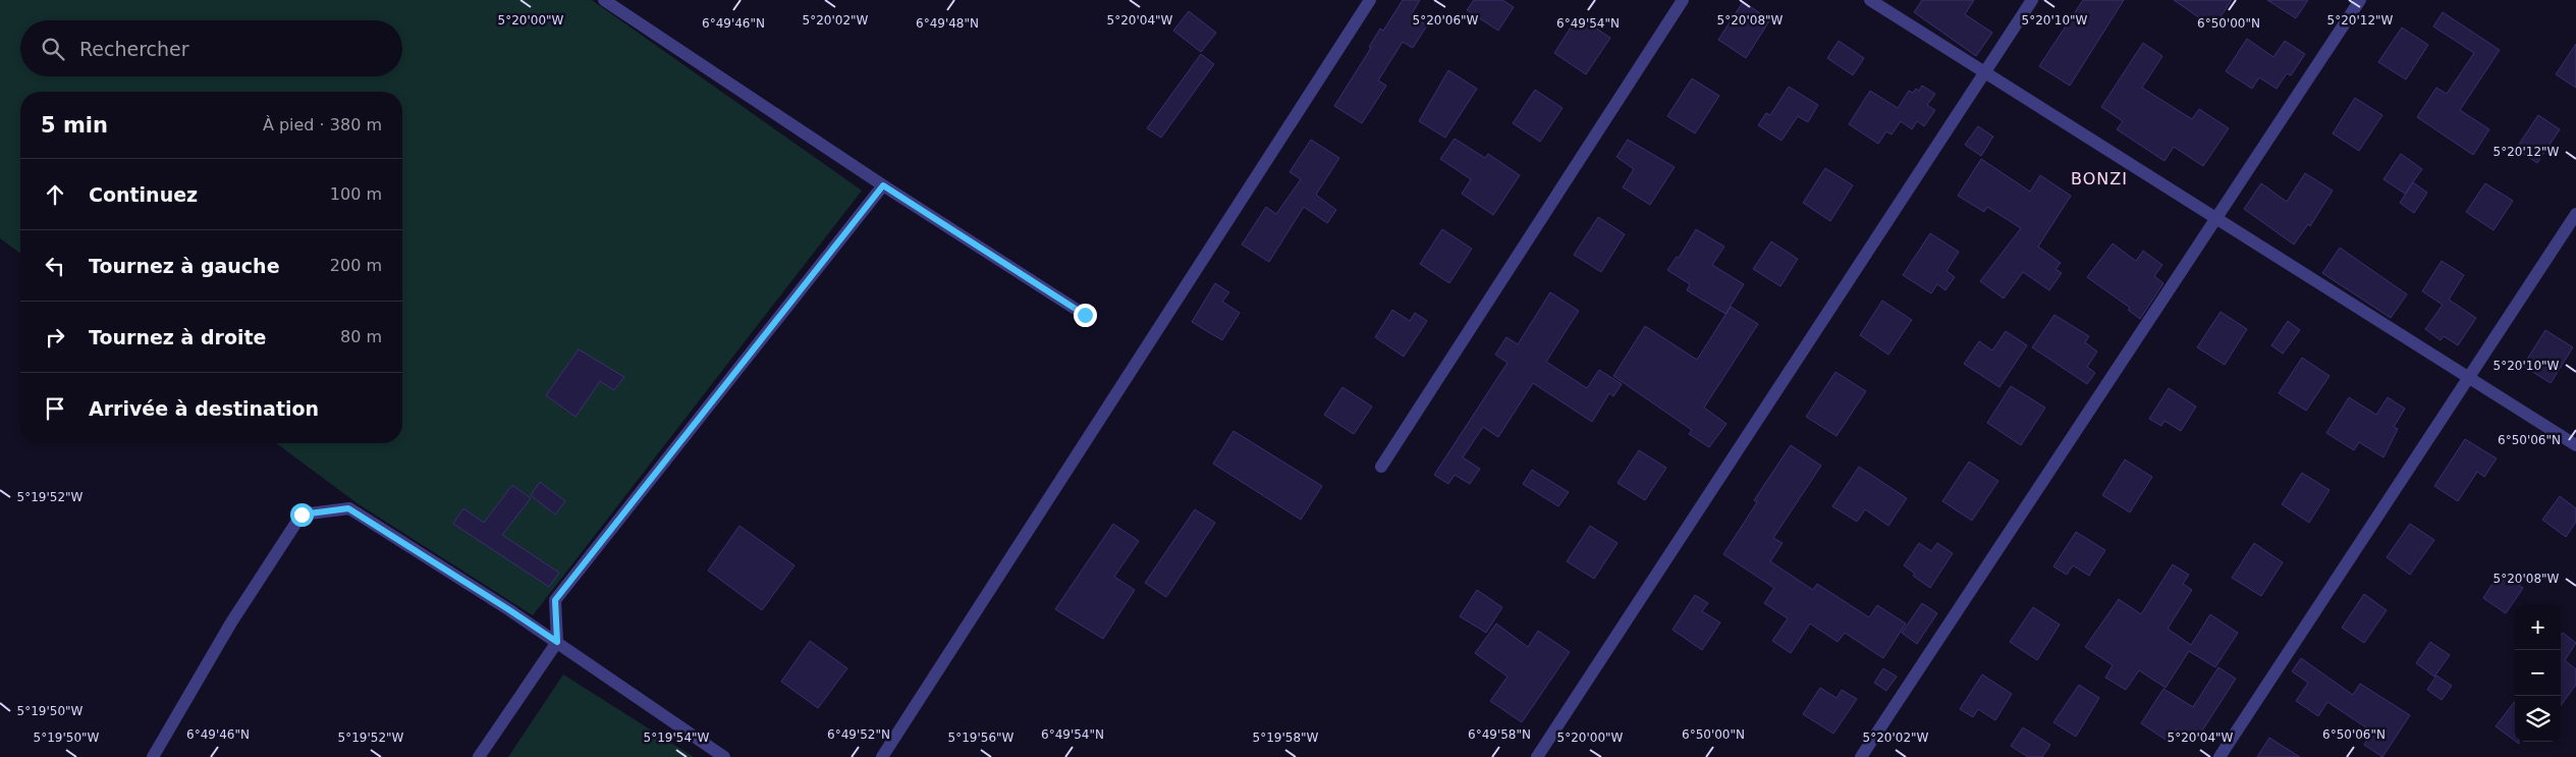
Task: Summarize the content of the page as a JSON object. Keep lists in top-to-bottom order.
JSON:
{
  "districts": ["BONZI"],
  "page": {
    "search": "Rechercher",
    "heading": ["5 min", "À pied · 380 m"],
    "list": [
      ["Continuez", "100 m"],
      ["Tournez à gauche", "200 m"],
      ["Tournez à droite", "80 m"],
      "Arrivée à destination"
    ],
    "map_buttons": ["+", "−"]
  },
  "coordinates": [
    "5°20'12\"W",
    "5°20'04\"W",
    "5°20'10\"W",
    "5°20'00\"W",
    "5°20'02\"W",
    "5°20'06\"W",
    "5°20'08\"W",
    "6°49'46\"N",
    "6°49'48\"N",
    "6°49'54\"N",
    "6°50'00\"N",
    "6°50'06\"N",
    "5°19'52\"W",
    "5°19'50\"W",
    "6°49'52\"N",
    "6°49'58\"N",
    "5°19'54\"W",
    "5°19'56\"W",
    "5°19'58\"W"
  ]
}
